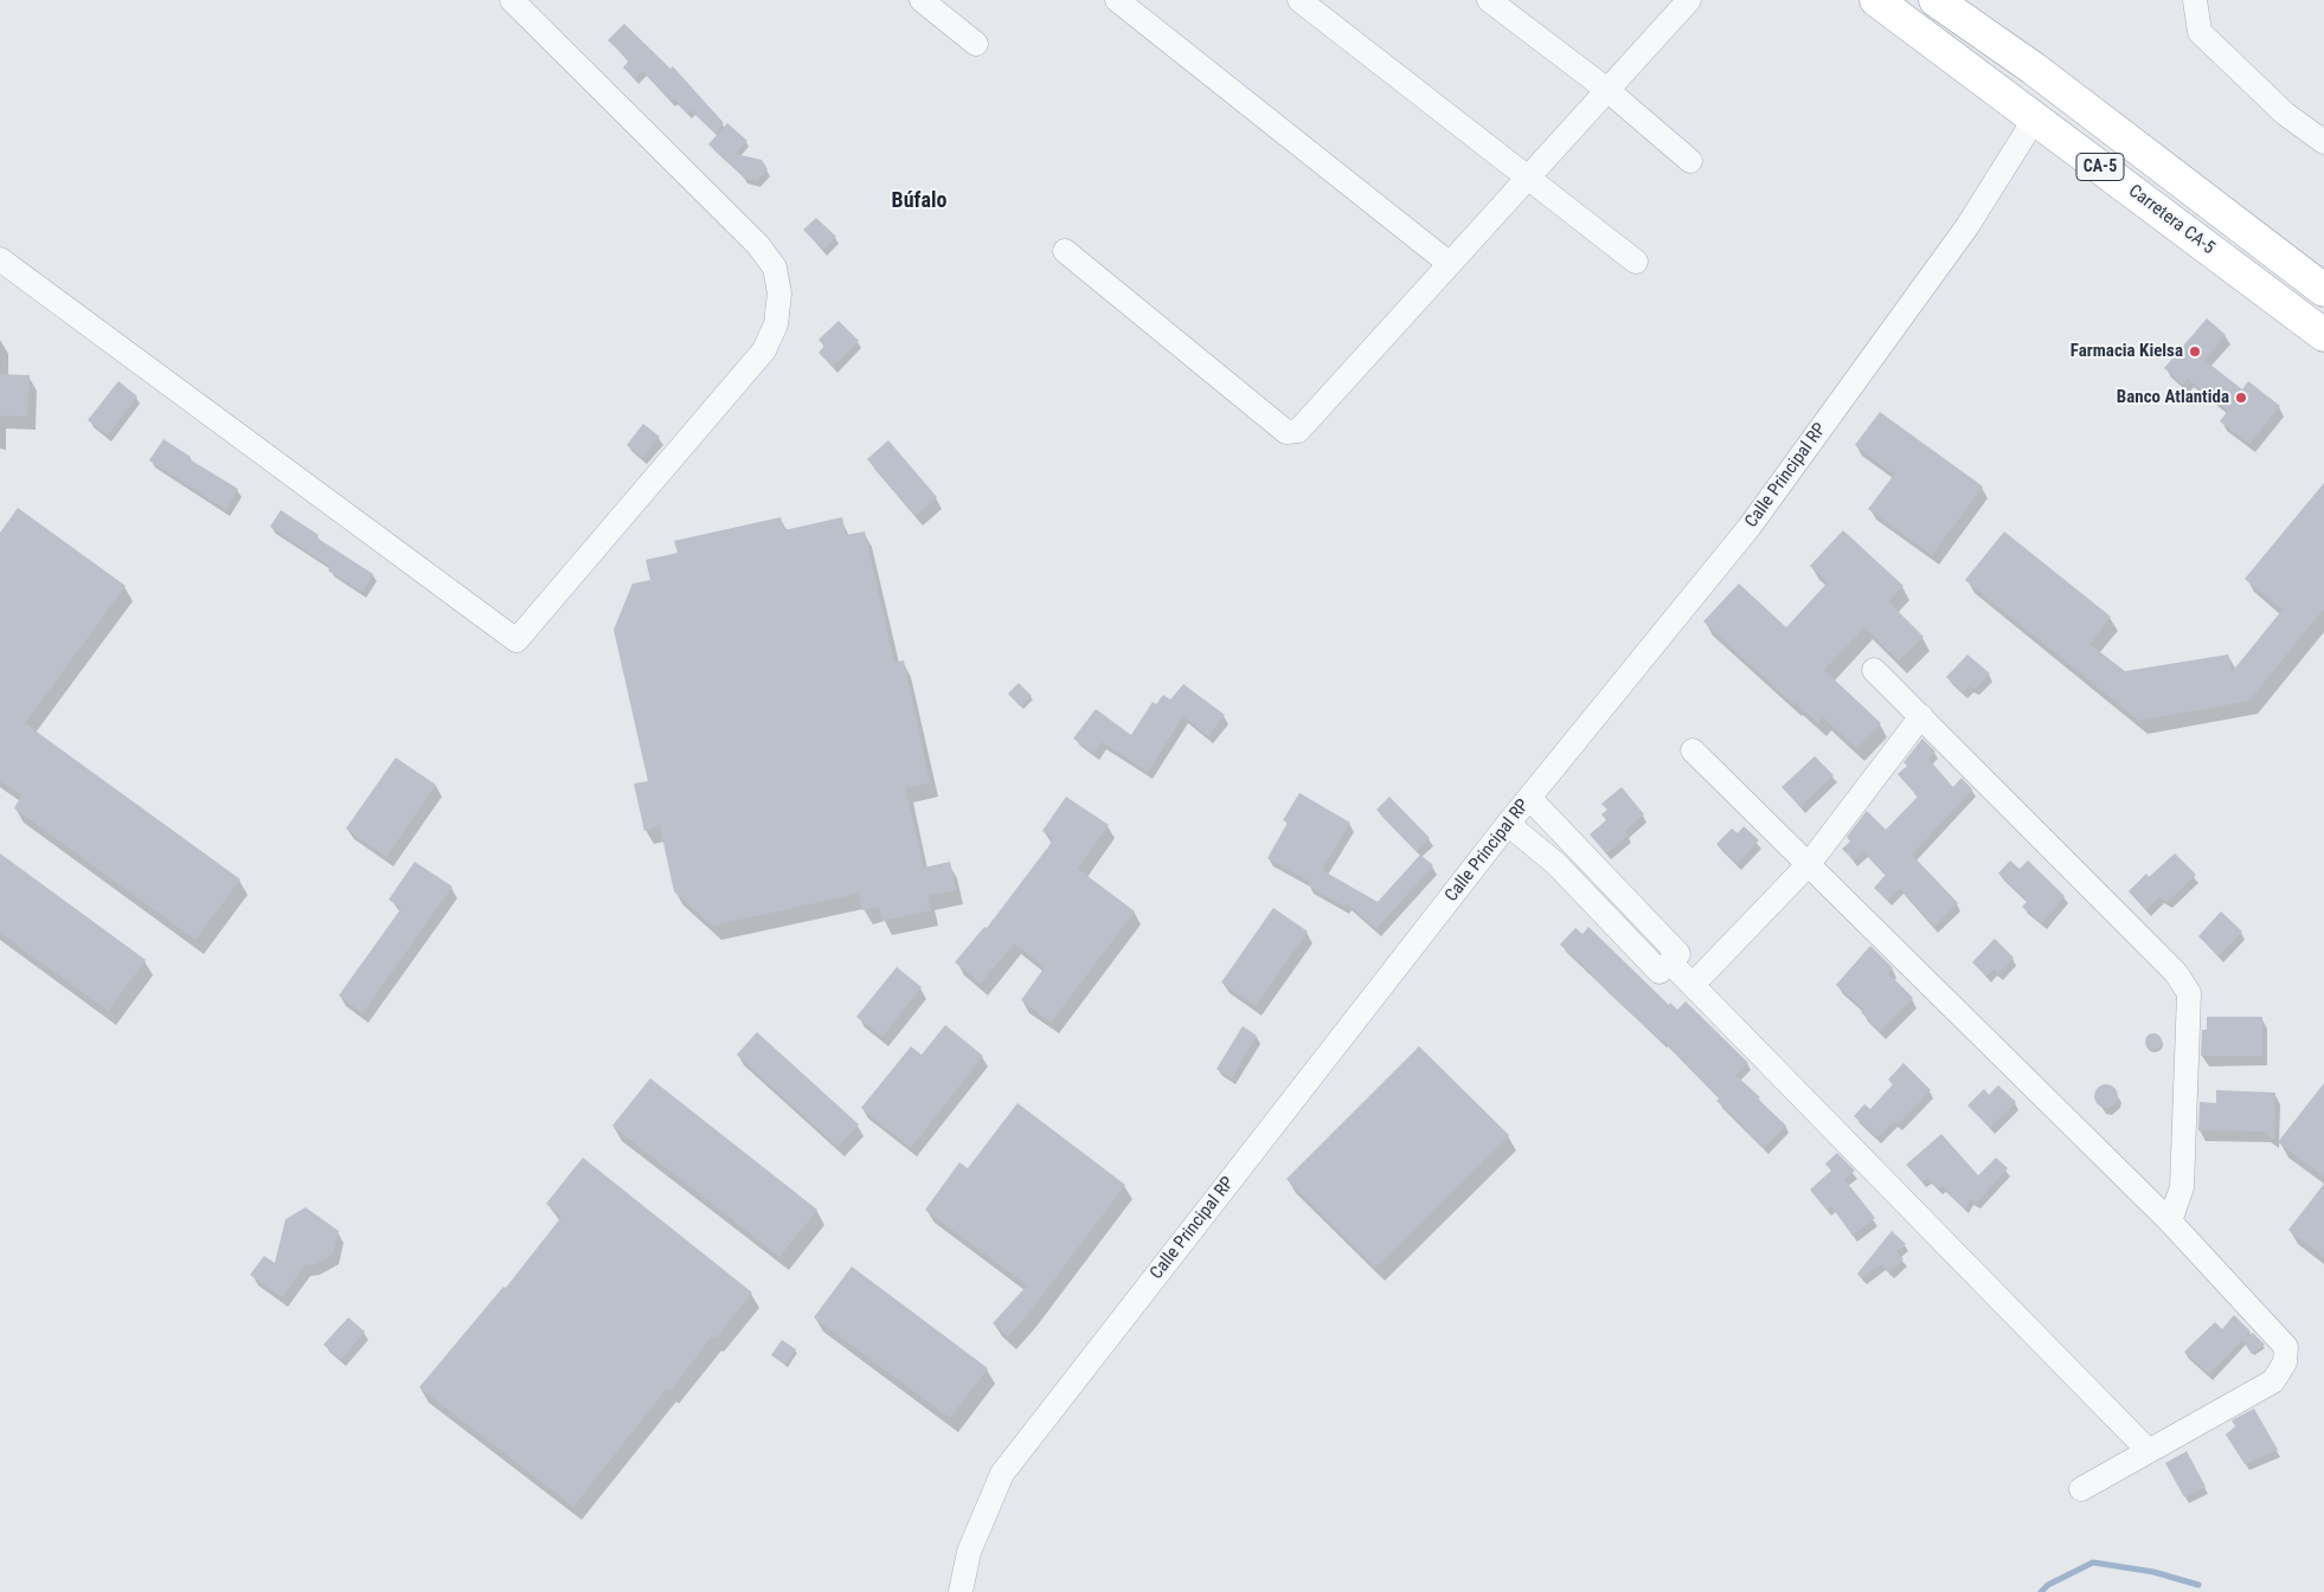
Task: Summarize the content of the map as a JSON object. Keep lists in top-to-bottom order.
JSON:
{
  "streets": {
    "highway": ["CA-5", "Carretera CA-5"],
    "street": ["Calle Principal RP"]
  },
  "crossings": [
    ["Carretera CA-5", "Calle Principal RP"]
  ],
  "districts": ["Búfalo"],
  "places": ["Farmacia Kielsa", "Banco Atlantida"]
}
